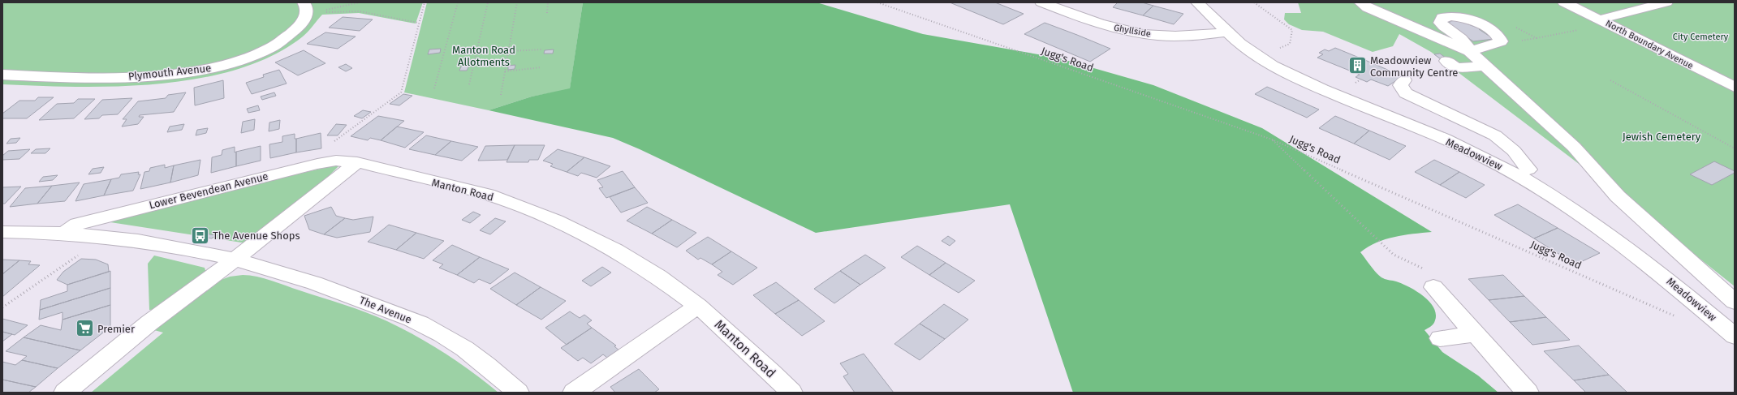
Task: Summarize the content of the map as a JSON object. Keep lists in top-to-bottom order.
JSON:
{
  "streets": {
    "street": [
      "Ghyllside",
      "North Boundary Avenue",
      "Plymouth Avenue",
      "Meadowview",
      "Manton Road",
      "Lower Bevendean Avenue",
      "The Avenue"
    ],
    "path": ["Jugg's Road"]
  },
  "crossings": [
    ["Ghyllside", "Meadowview"],
    ["Manton Road", "Lower Bevendean Avenue"]
  ],
  "parks": ["City Cemetery", "Manton Road Allotments", "Jewish Cemetery"],
  "places": {
    "building": ["Meadowview Community Centre"],
    "bus stop": ["The Avenue Shops"],
    "supermarket": ["Premier"]
  }
}
